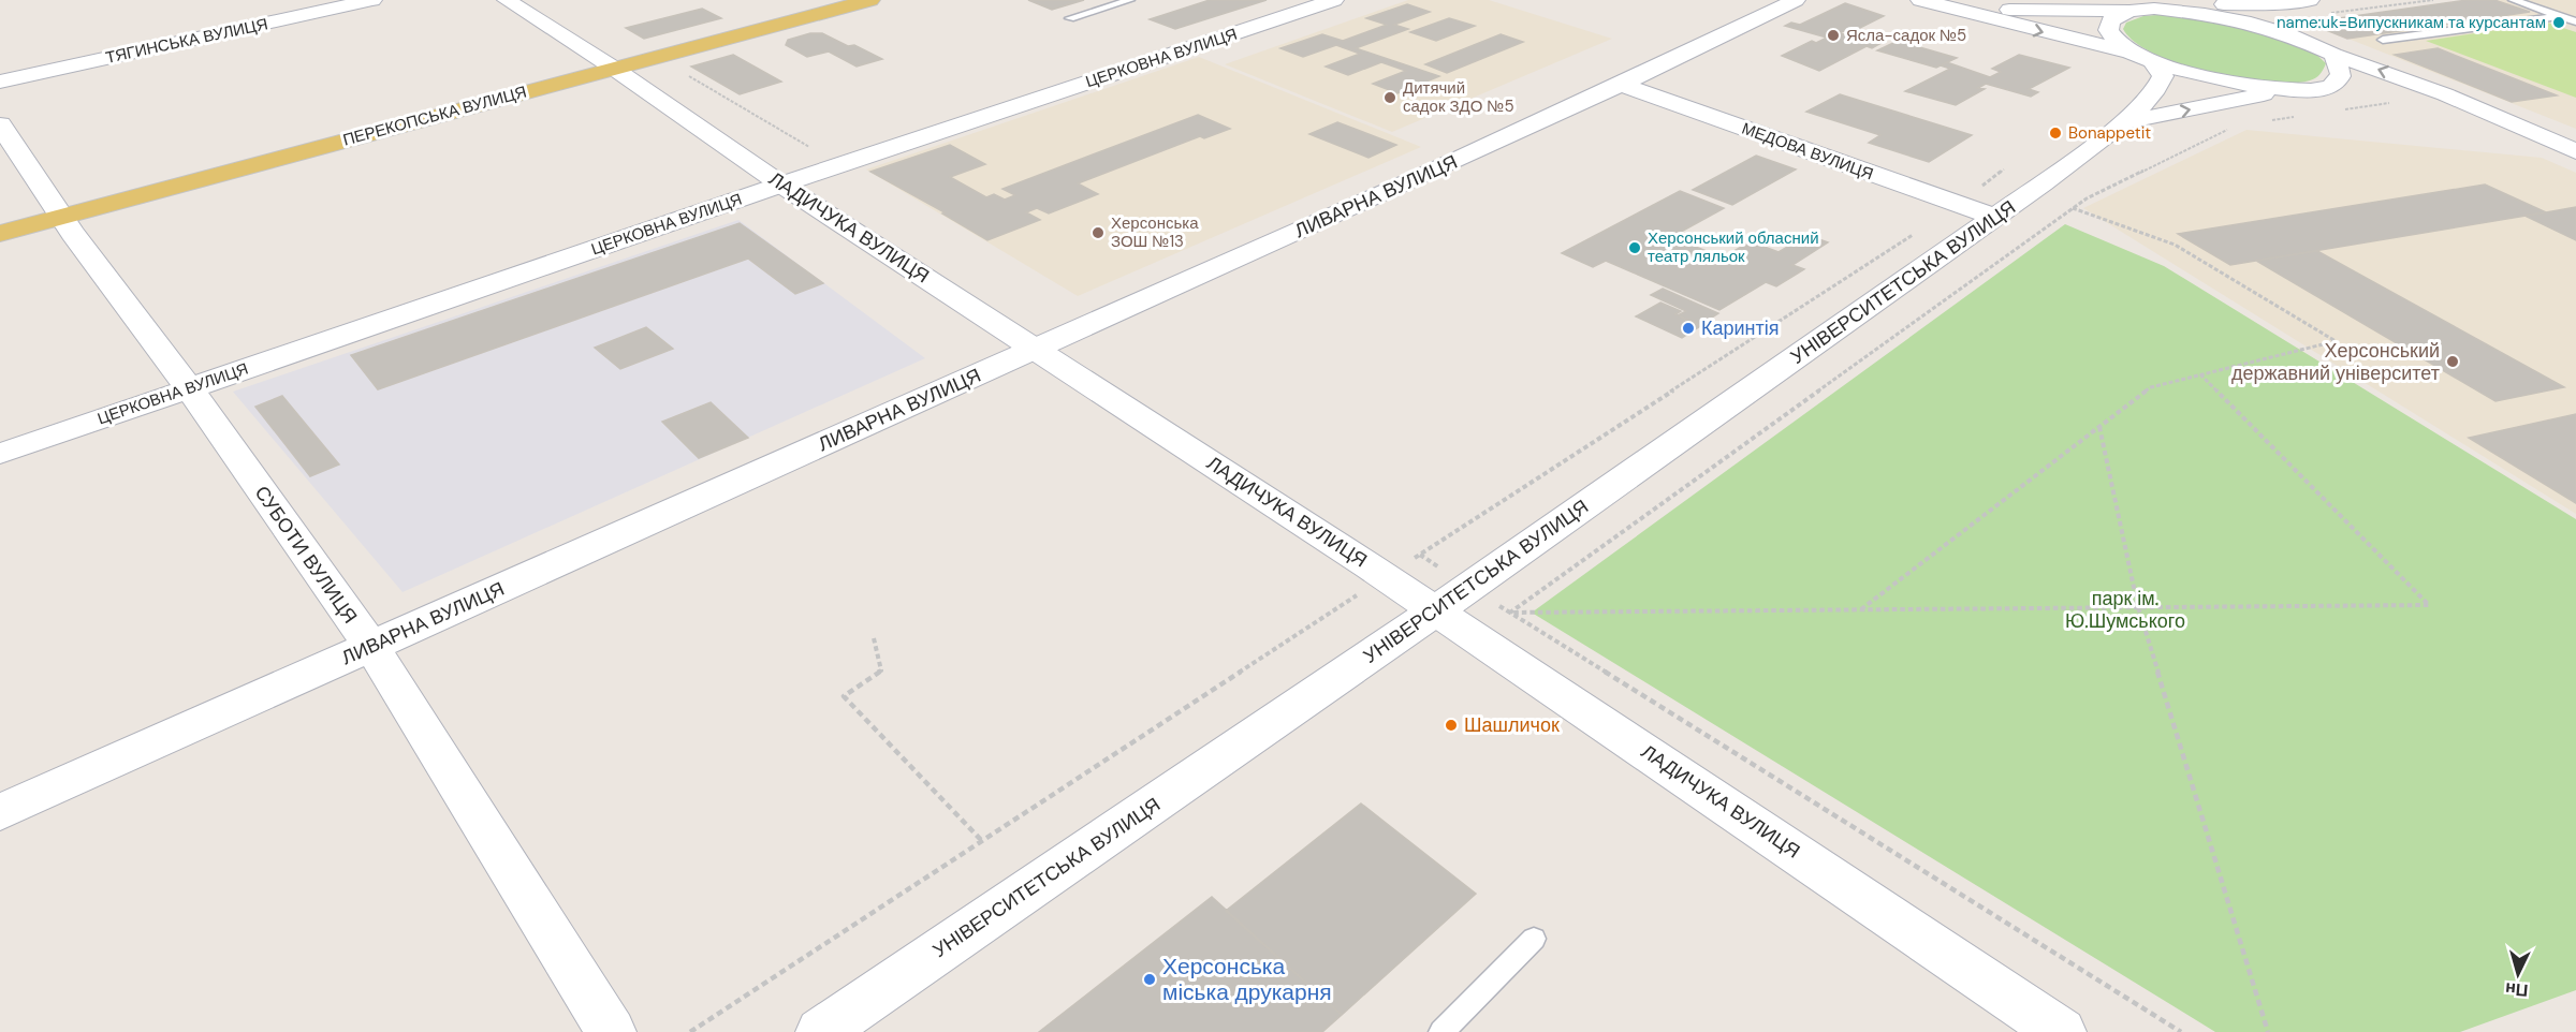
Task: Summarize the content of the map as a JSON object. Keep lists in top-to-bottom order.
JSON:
{
  "streets": {
    "main road": ["ПЕРЕКОПСЬКА ВУЛИЦЯ"],
    "street": [
      "ТЯГИНСЬКА ВУЛИЦЯ",
      "ЦЕРКОВНА ВУЛИЦЯ",
      "МЕДОВА ВУЛИЦЯ",
      "ЛИВАРНА ВУЛИЦЯ",
      "ЛАДИЧУКА ВУЛИЦЯ",
      "УНІВЕРСИТЕТСЬКА ВУЛИЦЯ",
      "СУБОТИ ВУЛИЦЯ"
    ]
  },
  "crossings": [
    ["ЦЕРКОВНА ВУЛИЦЯ", "ЛАДИЧУКА ВУЛИЦЯ"],
    ["ЦЕРКОВНА ВУЛИЦЯ", "СУБОТИ ВУЛИЦЯ"],
    ["ПЕРЕКОПСЬКА ВУЛИЦЯ", "ЛАДИЧУКА ВУЛИЦЯ"],
    ["ПЕРЕКОПСЬКА ВУЛИЦЯ", "СУБОТИ ВУЛИЦЯ"],
    ["МЕДОВА ВУЛИЦЯ", "ЛИВАРНА ВУЛИЦЯ"],
    ["МЕДОВА ВУЛИЦЯ", "УНІВЕРСИТЕТСЬКА ВУЛИЦЯ"],
    ["ЛИВАРНА ВУЛИЦЯ", "ЛАДИЧУКА ВУЛИЦЯ"],
    ["ЛИВАРНА ВУЛИЦЯ", "СУБОТИ ВУЛИЦЯ"],
    ["ЛАДИЧУКА ВУЛИЦЯ", "УНІВЕРСИТЕТСЬКА ВУЛИЦЯ"]
  ],
  "parks": ["парк ім. Ю.Шумського"],
  "places": [
    "name:uk=Випускникам та курсантам",
    "Ясла-садок №5",
    "Дитячий садок ЗДО №5",
    "Bonappetit",
    "Херсонська ЗОШ №13",
    "Херсонський обласний театр ляльок",
    "Каринтія",
    "Херсонський державний університет",
    "Шашличок",
    "Херсонська міська друкарня"
  ],
  "north": "bottom"
}
